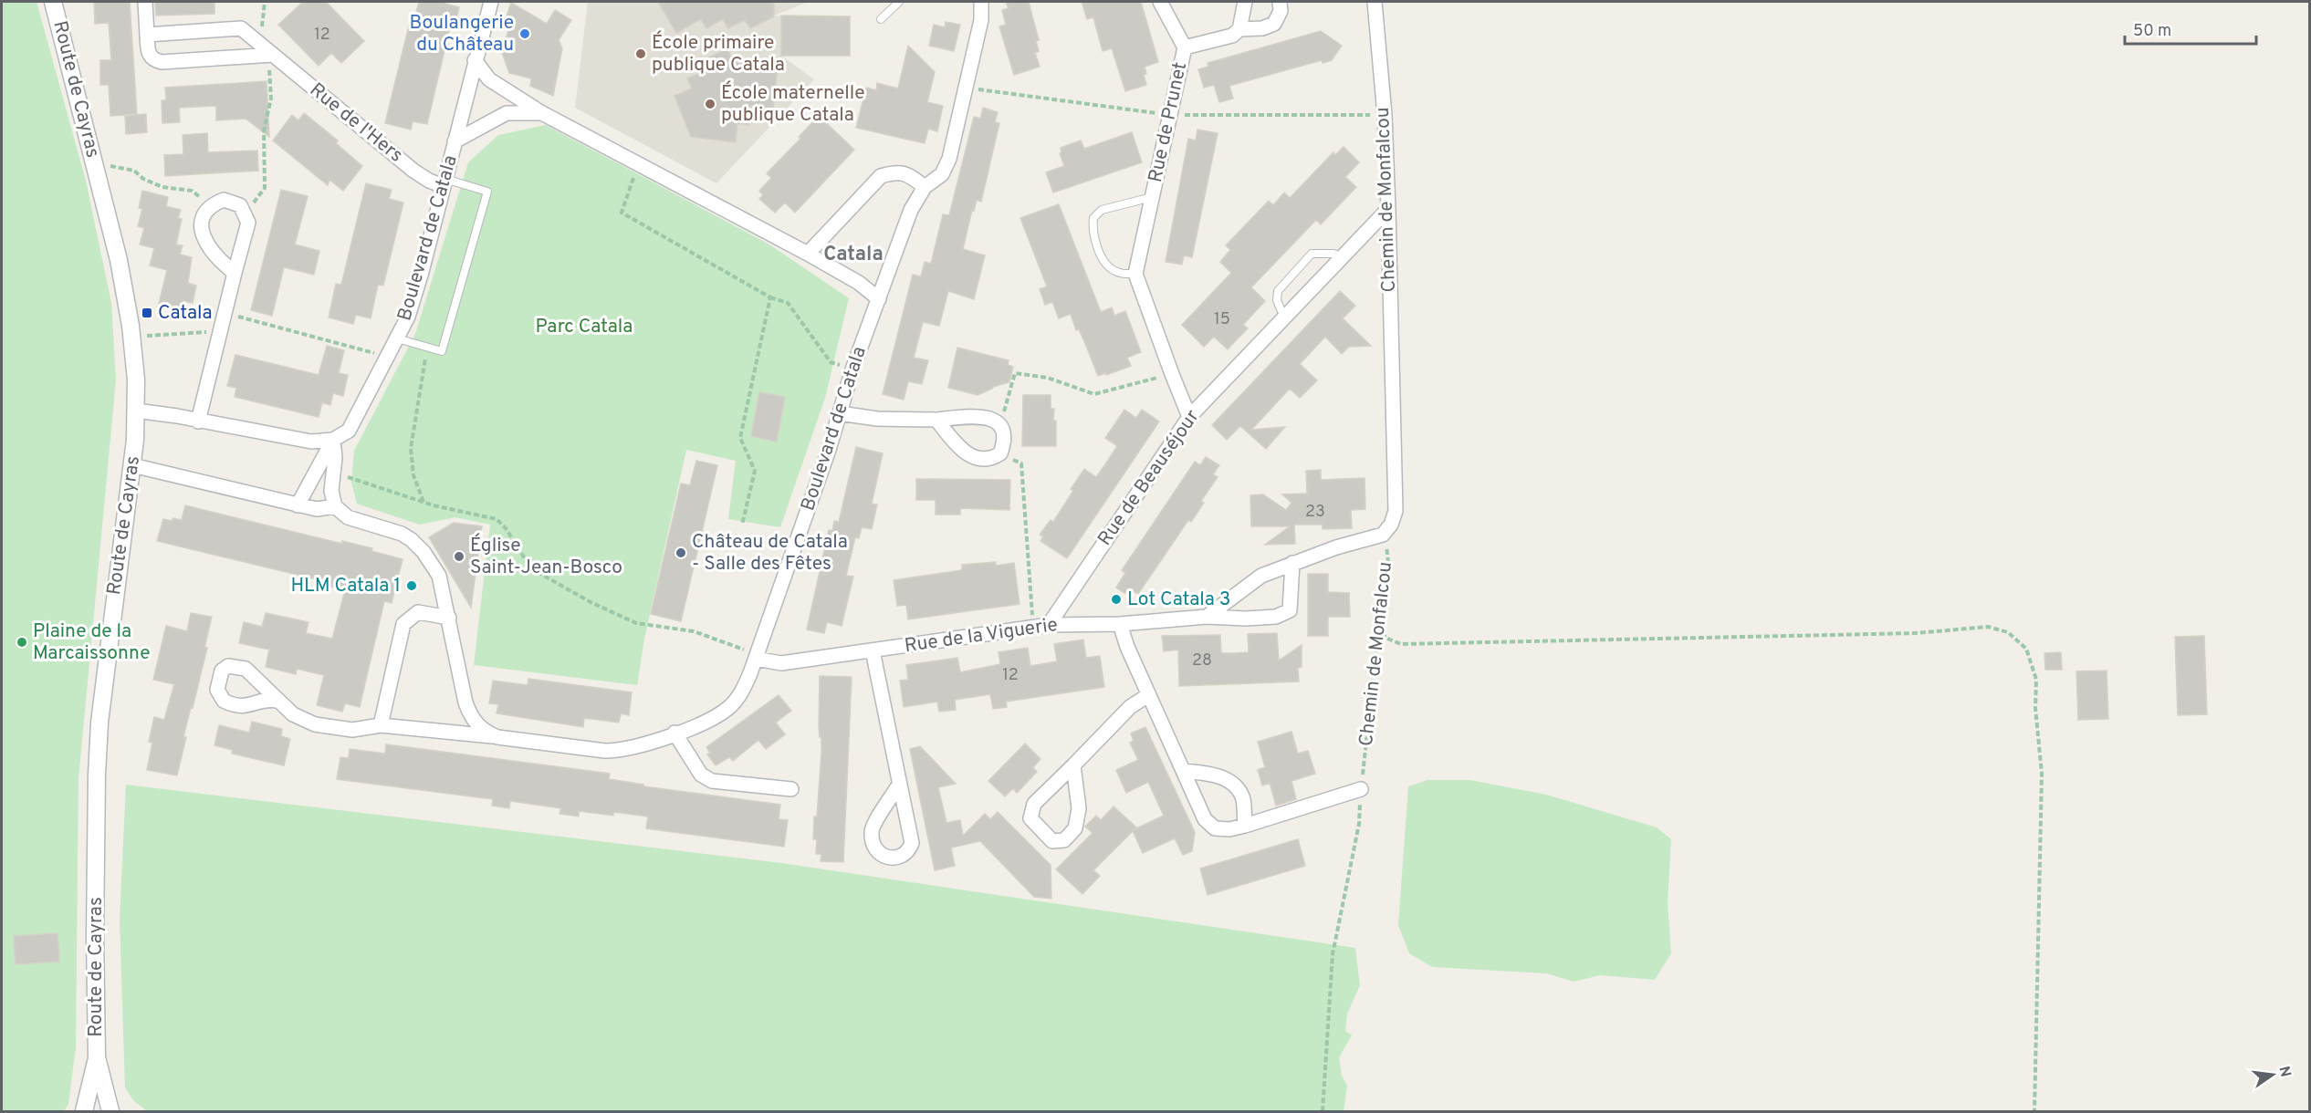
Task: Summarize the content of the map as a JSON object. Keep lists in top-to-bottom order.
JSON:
{
  "streets": {
    "street": [
      "Route de Cayras",
      "Rue de Prunet",
      "Rue de l'Hers",
      "Chemin de Monfalcou",
      "Boulevard de Catala",
      "Rue de Beauséjour",
      "Rue de la Viguerie"
    ]
  },
  "crossings": [
    ["Rue de l'Hers", "Boulevard de Catala"],
    ["Chemin de Monfalcou", "Rue de Beauséjour"],
    ["Boulevard de Catala", "Rue de la Viguerie"],
    ["Rue de Beauséjour", "Rue de la Viguerie"]
  ],
  "districts": ["Catala"],
  "parks": ["Parc Catala"],
  "places": {
    "other": [
      "Boulangerie du Château",
      "École primaire publique Catala",
      "École maternelle publique Catala",
      "Château de Catala - Salle des Fêtes",
      "Église Saint-Jean-Bosco",
      "HLM Catala 1",
      "Lot Catala 3",
      "Plaine de la Marcaissonne"
    ],
    "transit": ["Catala"]
  },
  "house_numbers": [
    "12",
    "15",
    "23",
    "28",
    "12"
  ],
  "scale_bar": "50 m",
  "north": "right"
}
